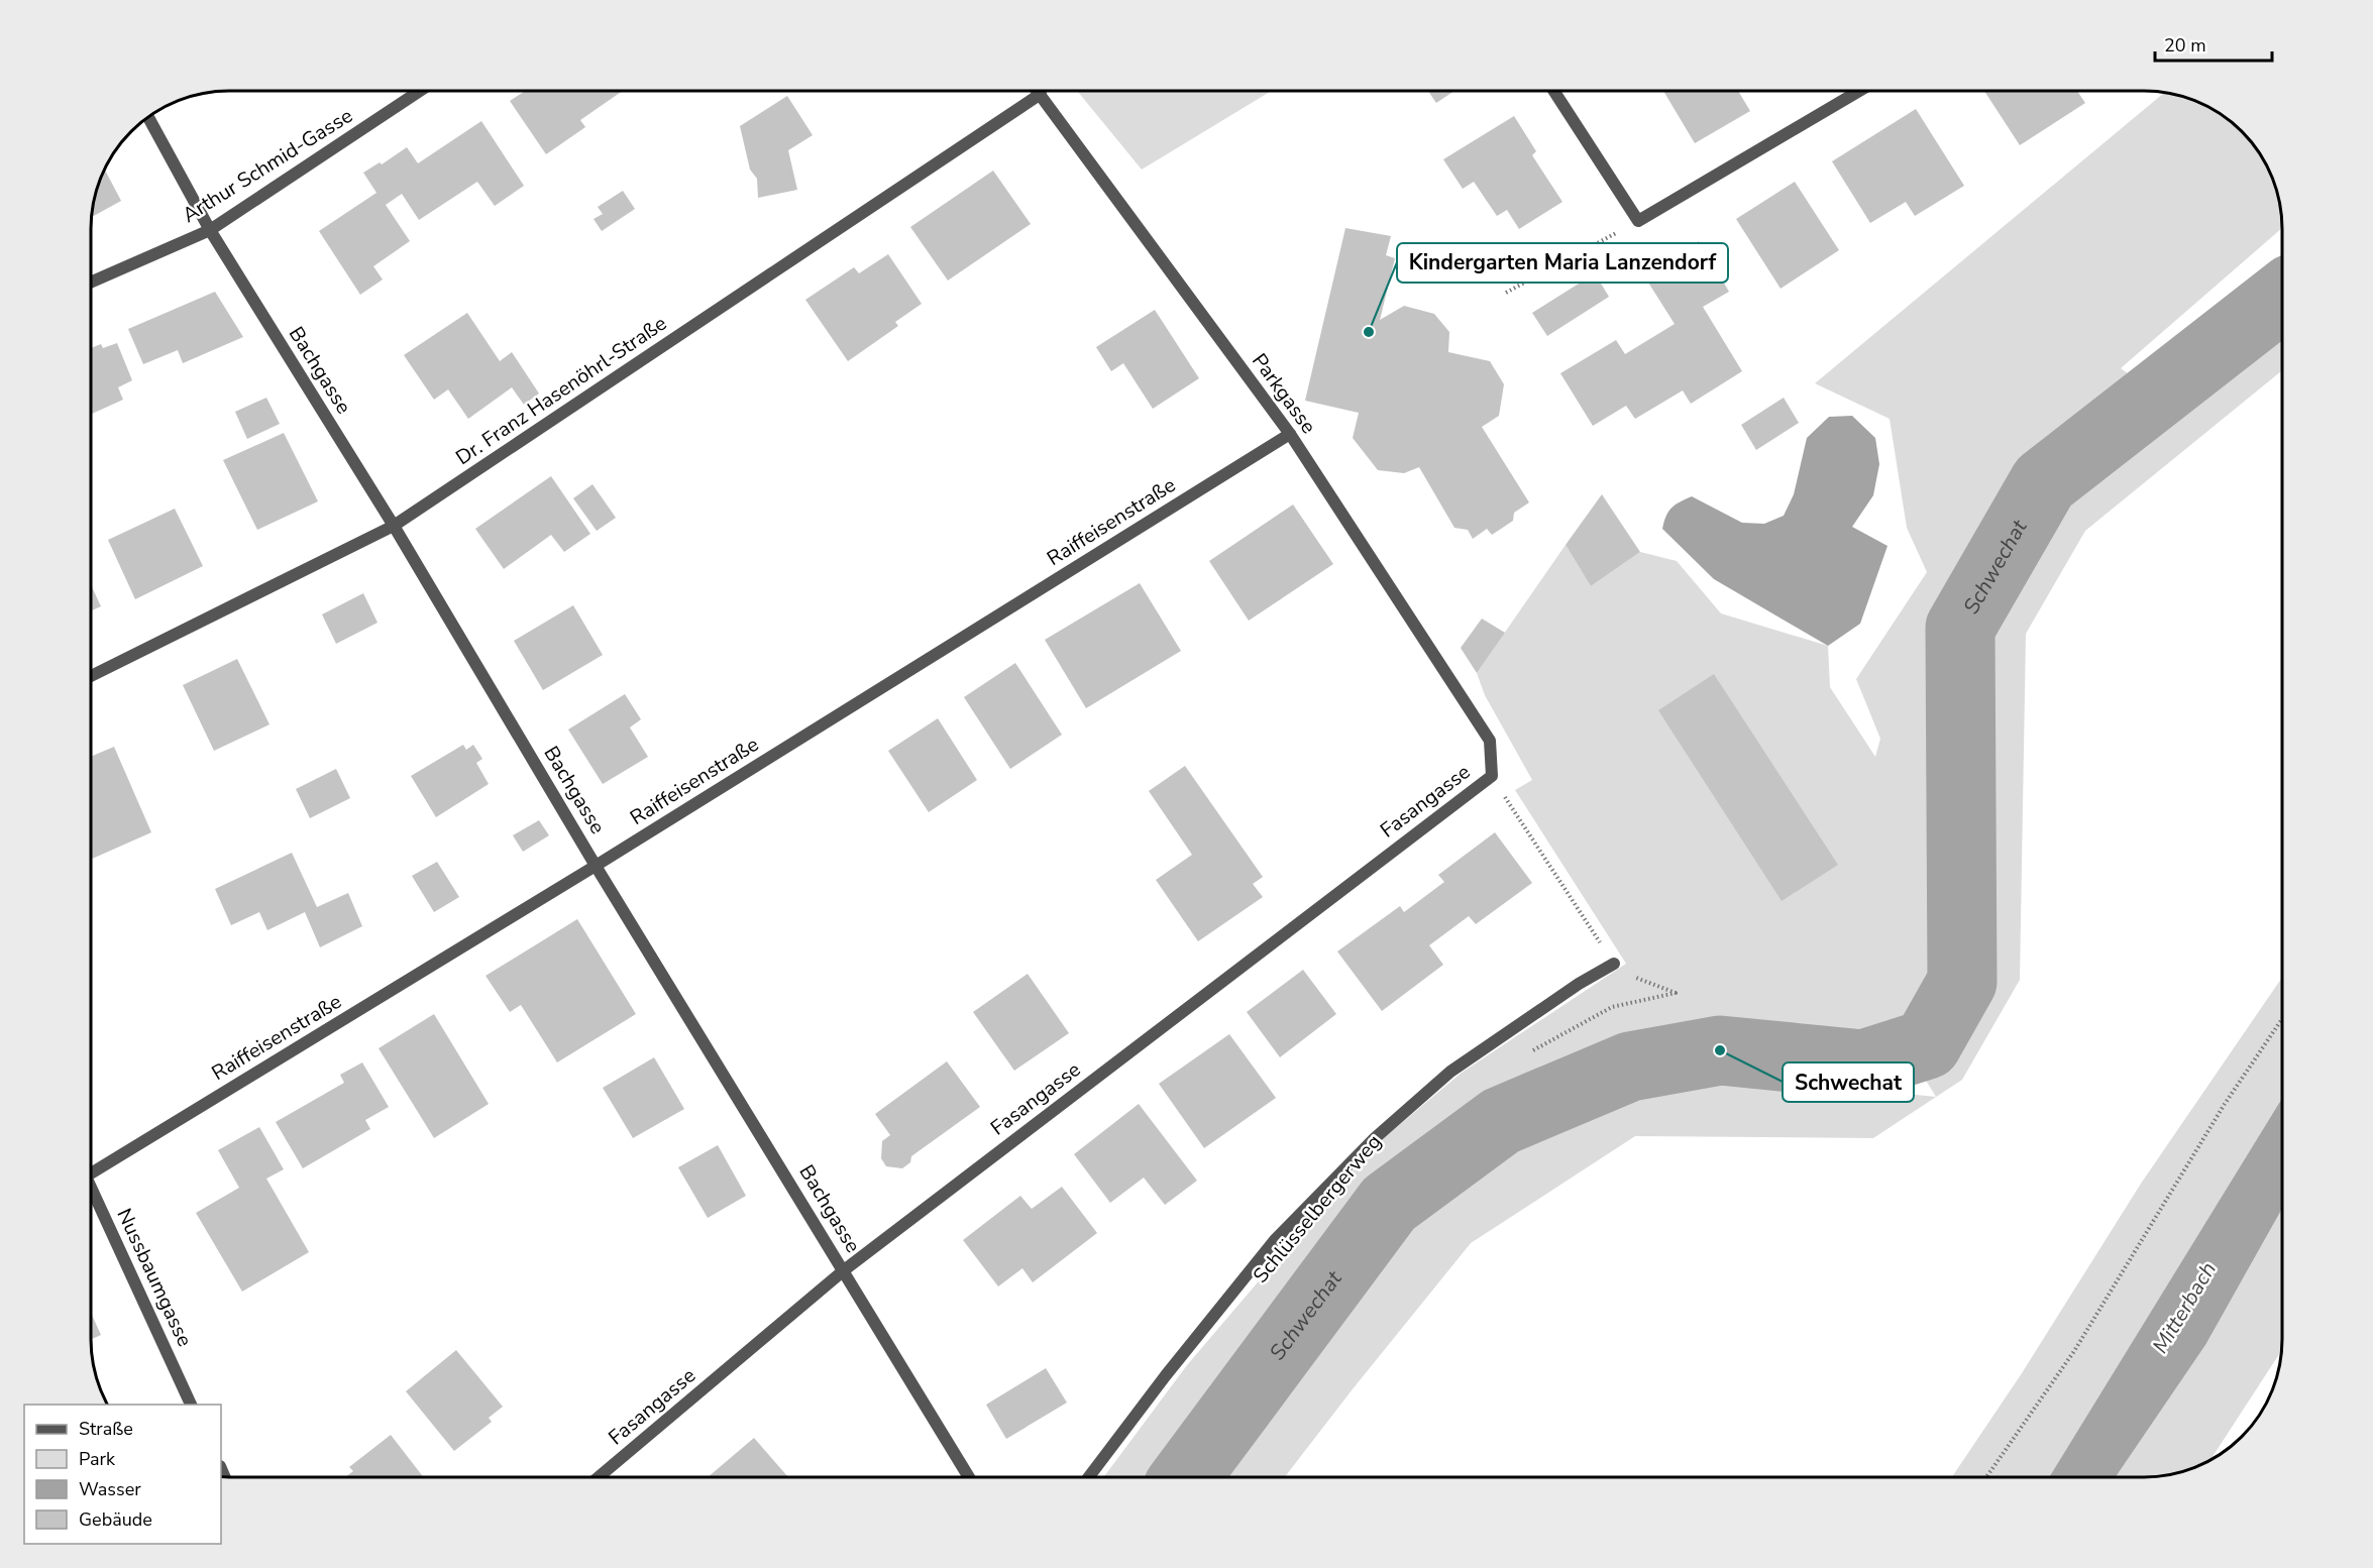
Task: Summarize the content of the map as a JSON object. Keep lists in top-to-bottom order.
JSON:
{
  "streets": {
    "street": [
      "Arthur Schmid-Gasse",
      "Bachgasse",
      "Dr. Franz Hasenöhrl-Straße",
      "Parkgasse",
      "Raiffeisenstraße",
      "Fasangasse",
      "Nussbaumgasse"
    ]
  },
  "crossings": [
    ["Arthur Schmid-Gasse", "Bachgasse"],
    ["Bachgasse", "Dr. Franz Hasenöhrl-Straße"],
    ["Bachgasse", "Raiffeisenstraße"],
    ["Bachgasse", "Fasangasse"],
    ["Dr. Franz Hasenöhrl-Straße", "Parkgasse"],
    ["Parkgasse", "Raiffeisenstraße"],
    ["Parkgasse", "Fasangasse"]
  ],
  "water": ["Schwechat", "Mitterbach"],
  "places": ["Kindergarten Maria Lanzendorf", "Schwechat"],
  "legend": [
    "Straße",
    "Park",
    "Wasser",
    "Gebäude"
  ],
  "scale_bar": "20 m"
}
